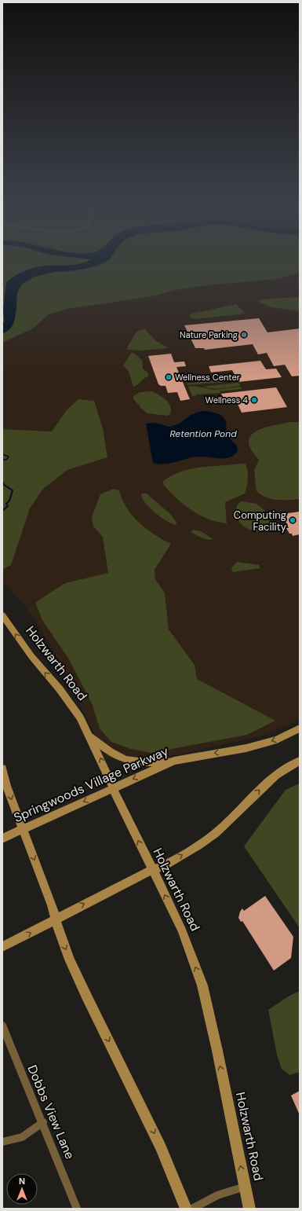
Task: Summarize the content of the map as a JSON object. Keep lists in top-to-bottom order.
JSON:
{
  "streets": {
    "main road": ["Holzwarth Road", "Springwoods Village Parkway"],
    "street": ["Dobbs View Lane"]
  },
  "crossings": [
    ["Holzwarth Road", "Springwoods Village Parkway"]
  ],
  "one_way": ["Holzwarth Road", "Springwoods Village Parkway"],
  "water": ["Retention Pond"],
  "places": [
    "Nature Parking",
    "Wellness Center",
    "Wellness 4",
    "Computing Facility"
  ],
  "north": "top"
}
